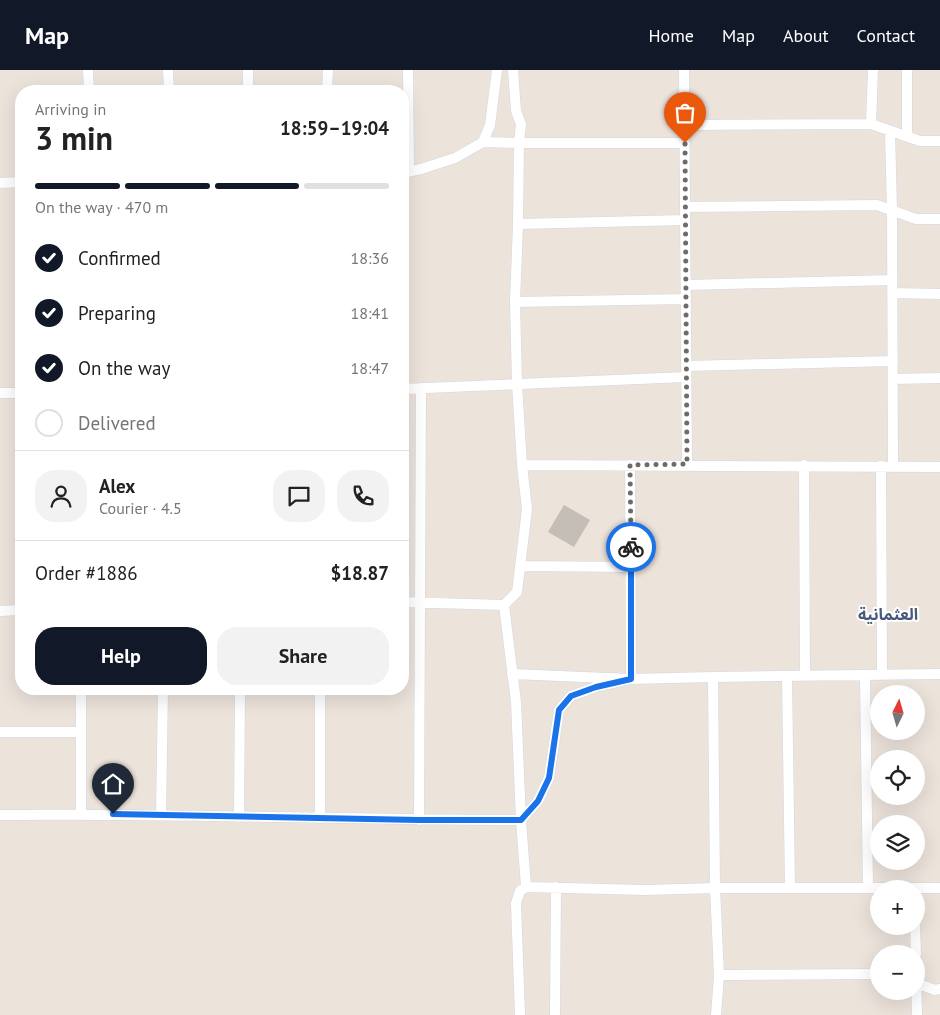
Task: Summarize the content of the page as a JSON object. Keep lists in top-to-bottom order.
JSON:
{
  "districts": ["العثمانية"],
  "north": "top",
  "page": {
    "header": "Map",
    "nav": [
      "Home",
      "Map",
      "About",
      "Contact"
    ],
    "heading": ["3 min", "Arriving in", "18:59–19:04"],
    "panel": [
      "Alex",
      "Courier · 4.5",
      "Order #1886",
      "$18.87"
    ],
    "bar": "On the way · 470 m",
    "list": [
      ["Confirmed", "18:36"],
      ["Preparing", "18:41"],
      ["On the way", "18:47"],
      "Delivered"
    ],
    "buttons": ["Help", "Share"],
    "map_buttons": ["+", "−"]
  }
}
